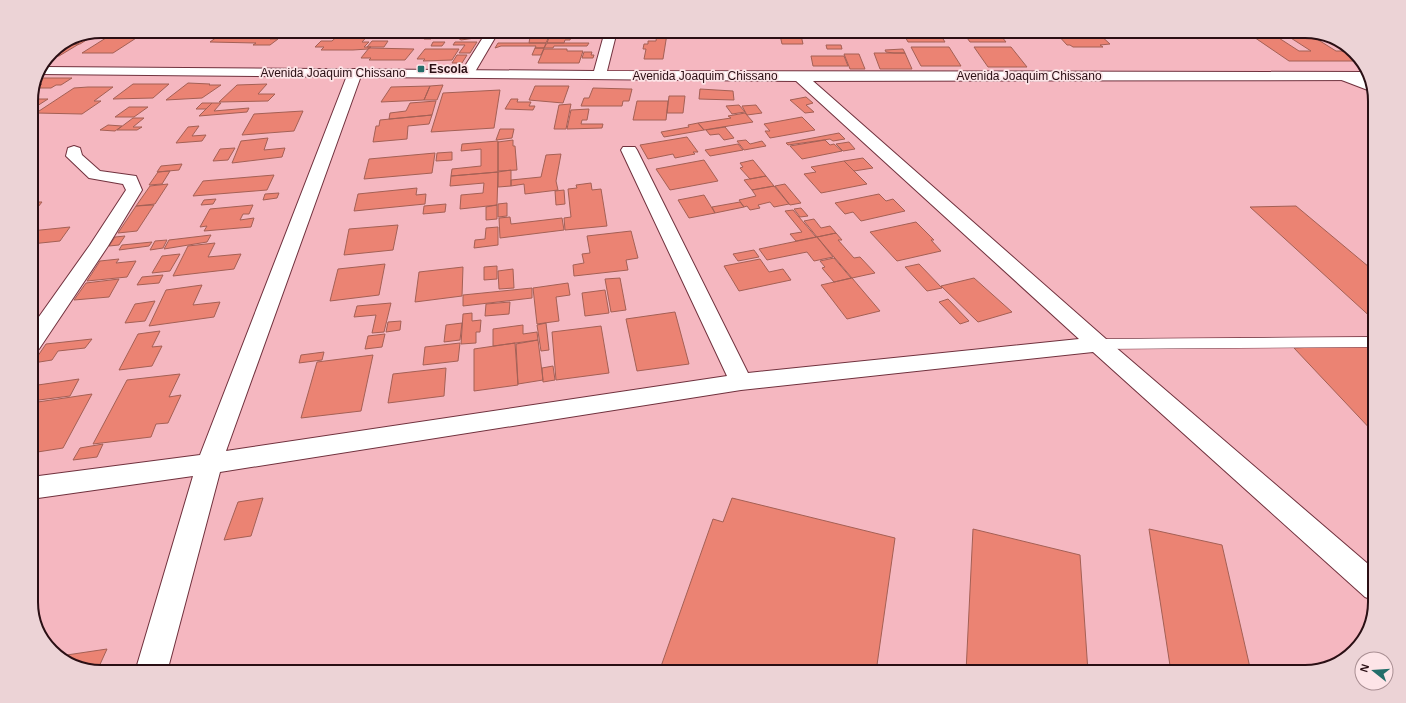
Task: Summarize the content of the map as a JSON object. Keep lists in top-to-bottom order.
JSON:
{
  "streets": {
    "street": ["Avenida Joaquim Chissano"]
  },
  "places": {
    "transit": ["Escola"]
  },
  "north": "left"
}
